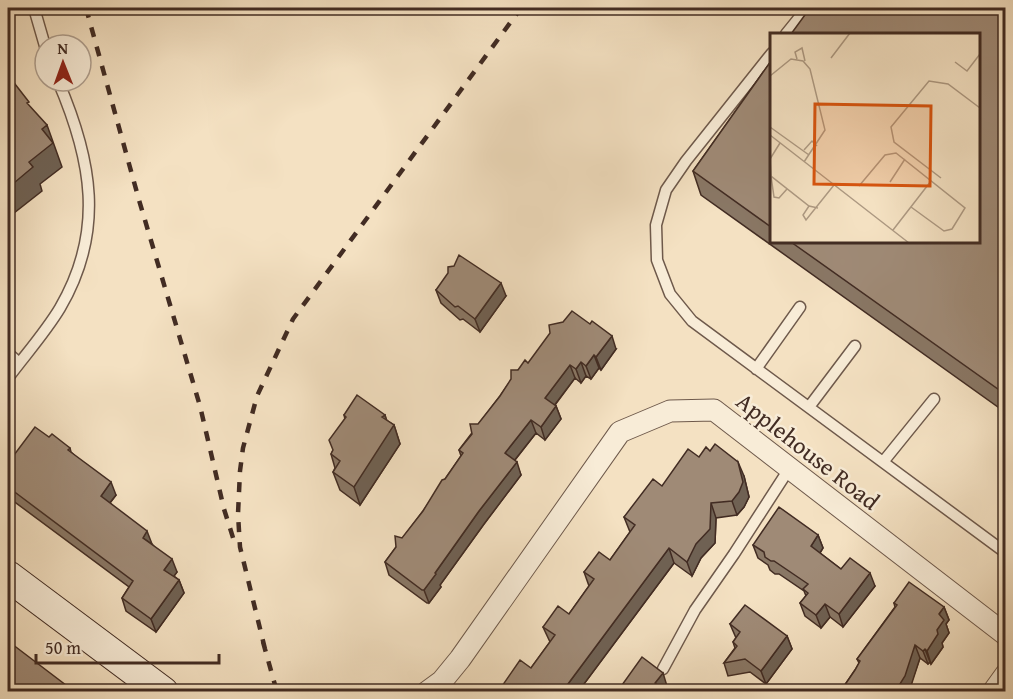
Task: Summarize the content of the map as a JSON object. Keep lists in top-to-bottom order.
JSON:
{
  "streets": {
    "street": ["Applehouse Road"]
  },
  "scale_bar": "50 m",
  "north": "top"
}
